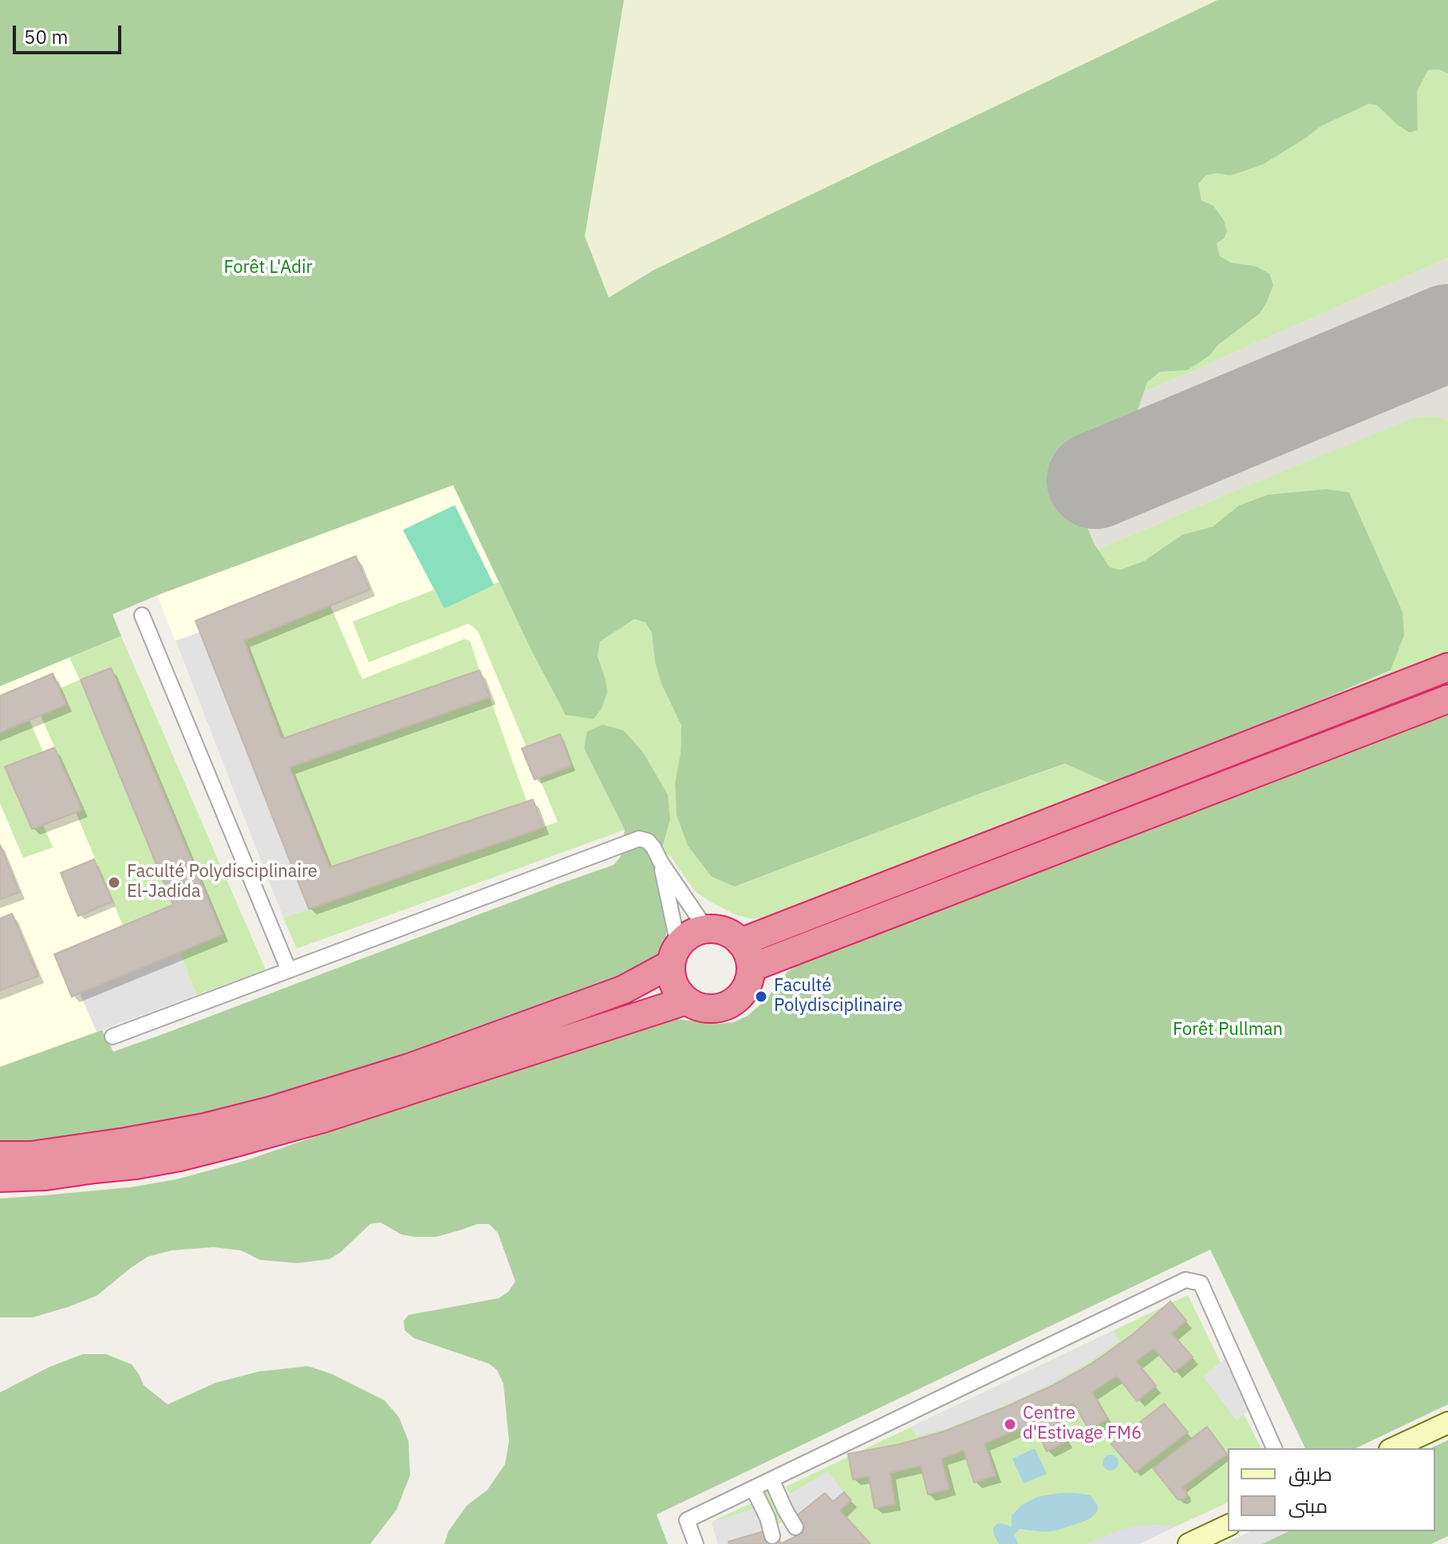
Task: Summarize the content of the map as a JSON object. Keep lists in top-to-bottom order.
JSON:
{
  "parks": ["Forêt L'Adir", "Forêt Pullman"],
  "places": ["Faculté Polydisciplinaire El-Jadida", "Faculté Polydisciplinaire", "Centre d'Estivage FM6"],
  "legend": ["طريق", "مبنى"],
  "scale_bar": "50 m"
}
